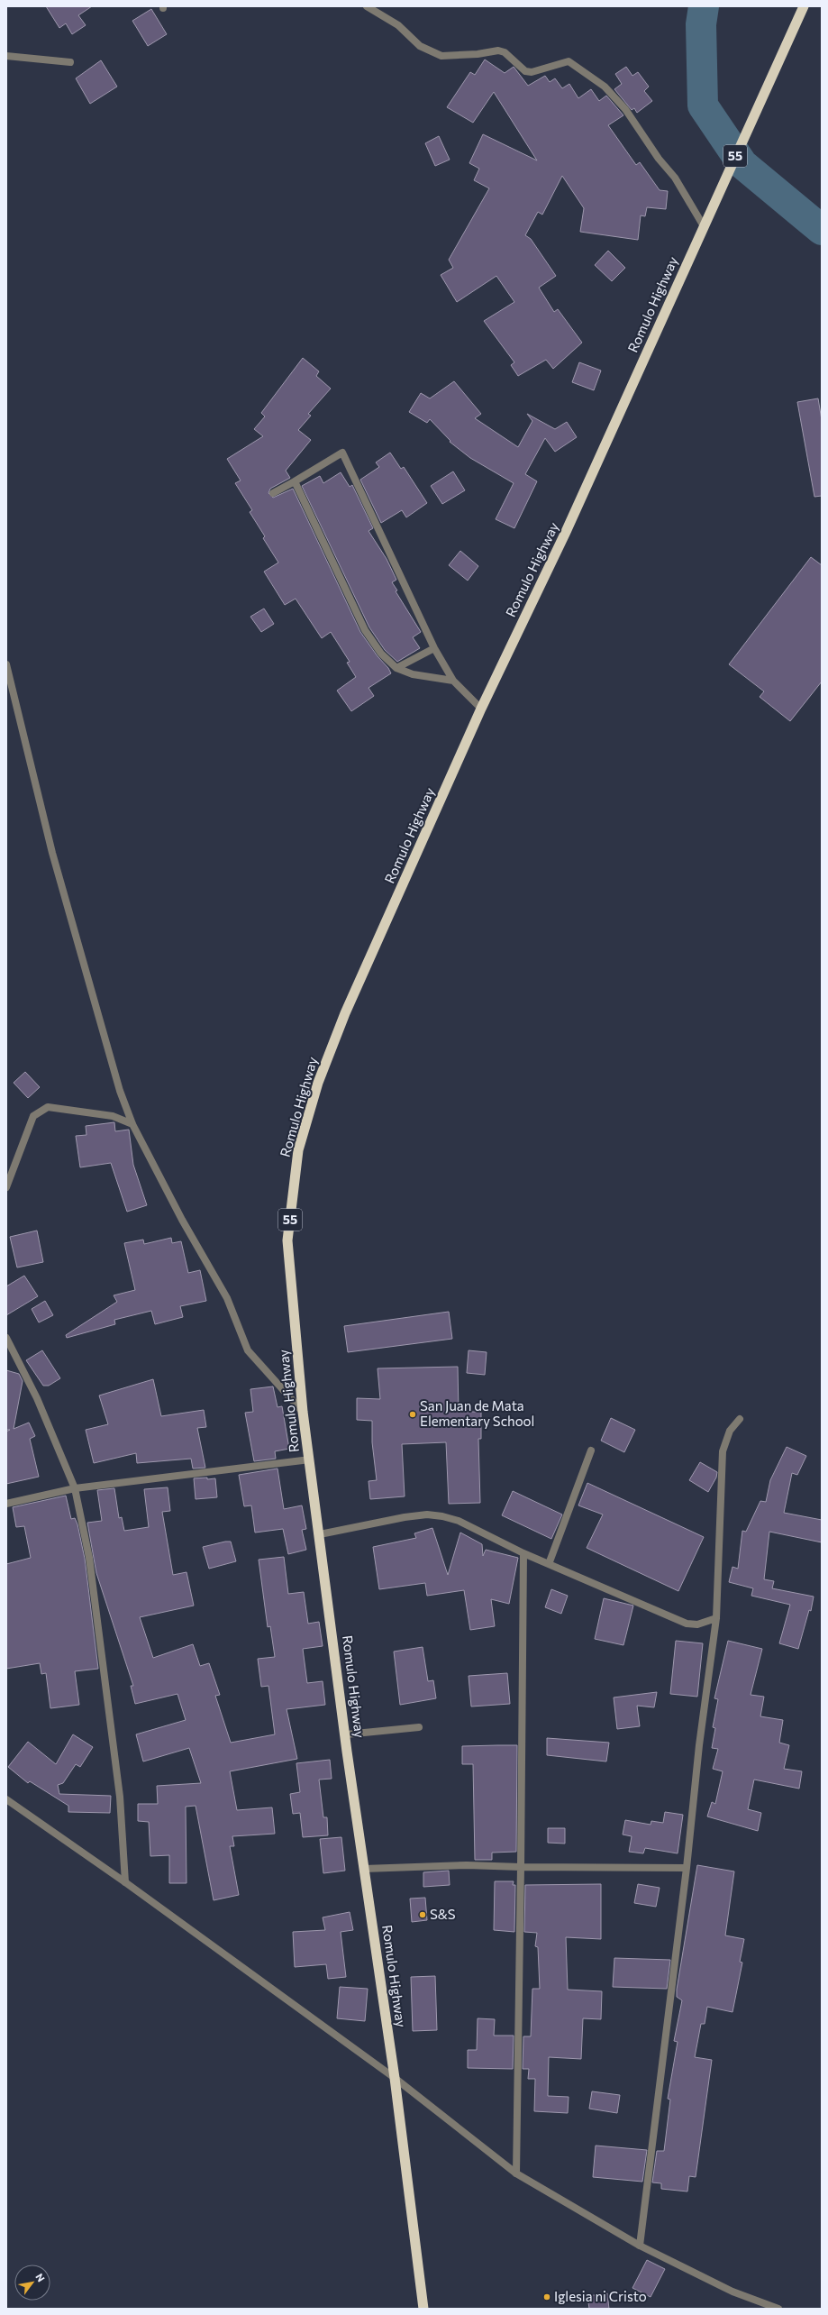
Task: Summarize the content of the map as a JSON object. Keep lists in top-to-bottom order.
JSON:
{
  "streets": {
    "highway": ["55", "Romulo Highway"]
  },
  "places": ["San Juan de Mata Elementary School", "S&S", "Iglesia ni Cristo"],
  "north": "top right"
}
